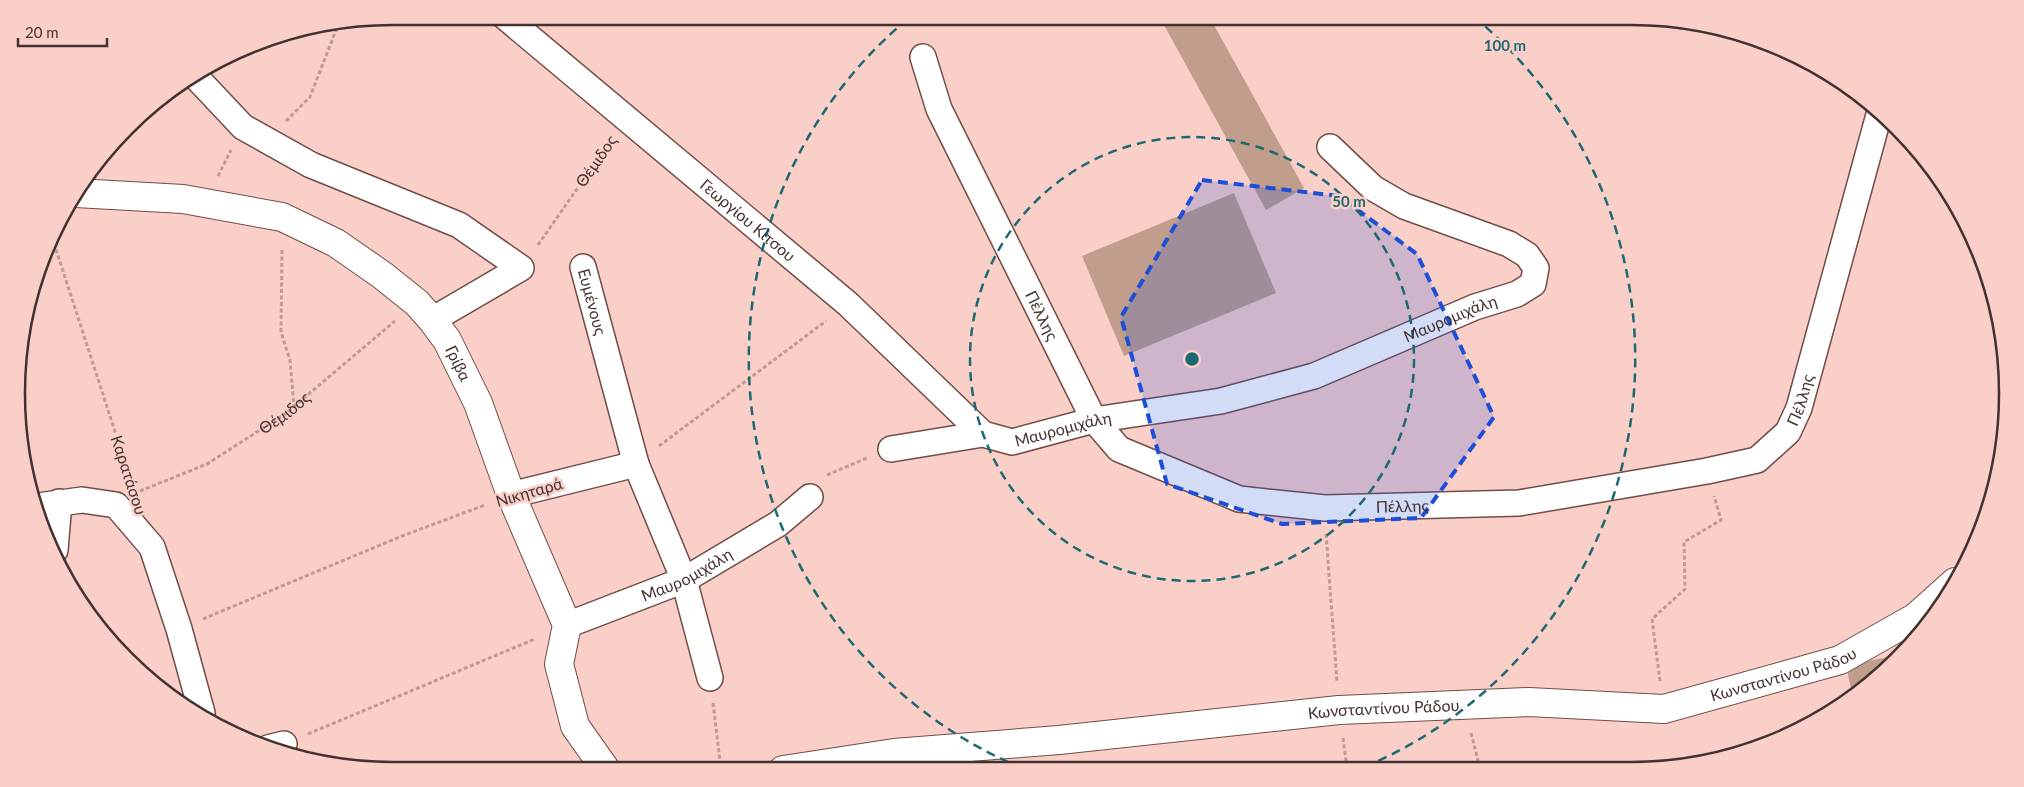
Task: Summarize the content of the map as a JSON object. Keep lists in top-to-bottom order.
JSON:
{
  "streets": {
    "street": [
      "Γεωργίου Κίτσου",
      "Ευμένους",
      "Πέλλης",
      "Μαυρομιχάλη",
      "Γρίβα",
      "Νικηταρά",
      "Κωνσταντίνου Ράδου"
    ],
    "path": ["Θέμιδος", "Καρατάσου"]
  },
  "crossings": [
    ["Θέμιδος", "Γεωργίου Κίτσου"],
    ["Θέμιδος", "Γρίβα"],
    ["Γεωργίου Κίτσου", "Μαυρομιχάλη"],
    ["Ευμένους", "Μαυρομιχάλη"],
    ["Ευμένους", "Νικηταρά"],
    ["Πέλλης", "Μαυρομιχάλη"],
    ["Μαυρομιχάλη", "Γρίβα"],
    ["Γρίβα", "Νικηταρά"]
  ],
  "scale_bar": "20 m",
  "rings": ["100 m", "50 m"]
}
